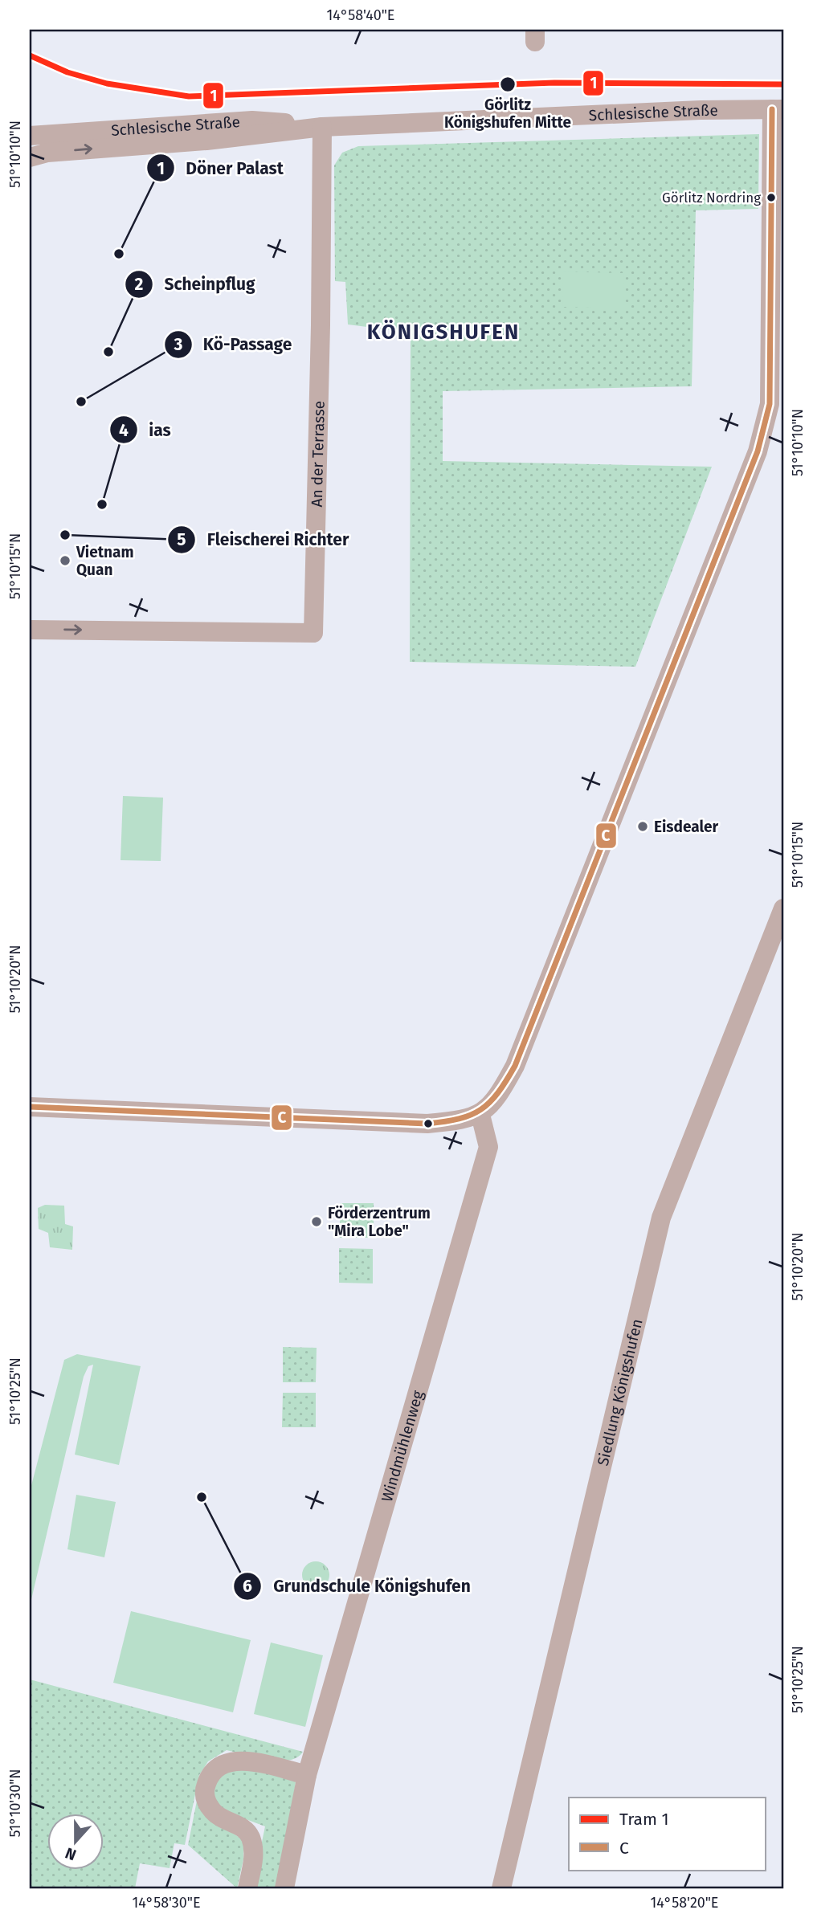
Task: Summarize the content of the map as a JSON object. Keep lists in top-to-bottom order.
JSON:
{
  "streets": {
    "street": [
      "Schlesische Straße",
      "An der Terrasse",
      "Siedlung Königshufen",
      "Windmühlenweg"
    ]
  },
  "crossings": [
    ["Schlesische Straße", "An der Terrasse"]
  ],
  "districts": ["KÖNIGSHUFEN"],
  "places": [
    "Görlitz Königshufen Mitte",
    "Görlitz Nordring",
    "Döner Palast",
    "Scheinpflug",
    "Kö-Passage",
    "ias",
    "Fleischerei Richter",
    "Vietnam Quan",
    "Eisdealer",
    "Förderzentrum \"Mira Lobe\"",
    "Grundschule Königshufen"
  ],
  "lines": ["tram line 1", "transit line C"],
  "legend": ["Tram 1", "C"],
  "north": "bottom",
  "coordinates": [
    "14°58'40\"E",
    "51°10'10\"N",
    "51°10'15\"N",
    "51°10'20\"N",
    "51°10'25\"N",
    "51°10'30\"N",
    "14°58'30\"E",
    "14°58'20\"E"
  ]
}
